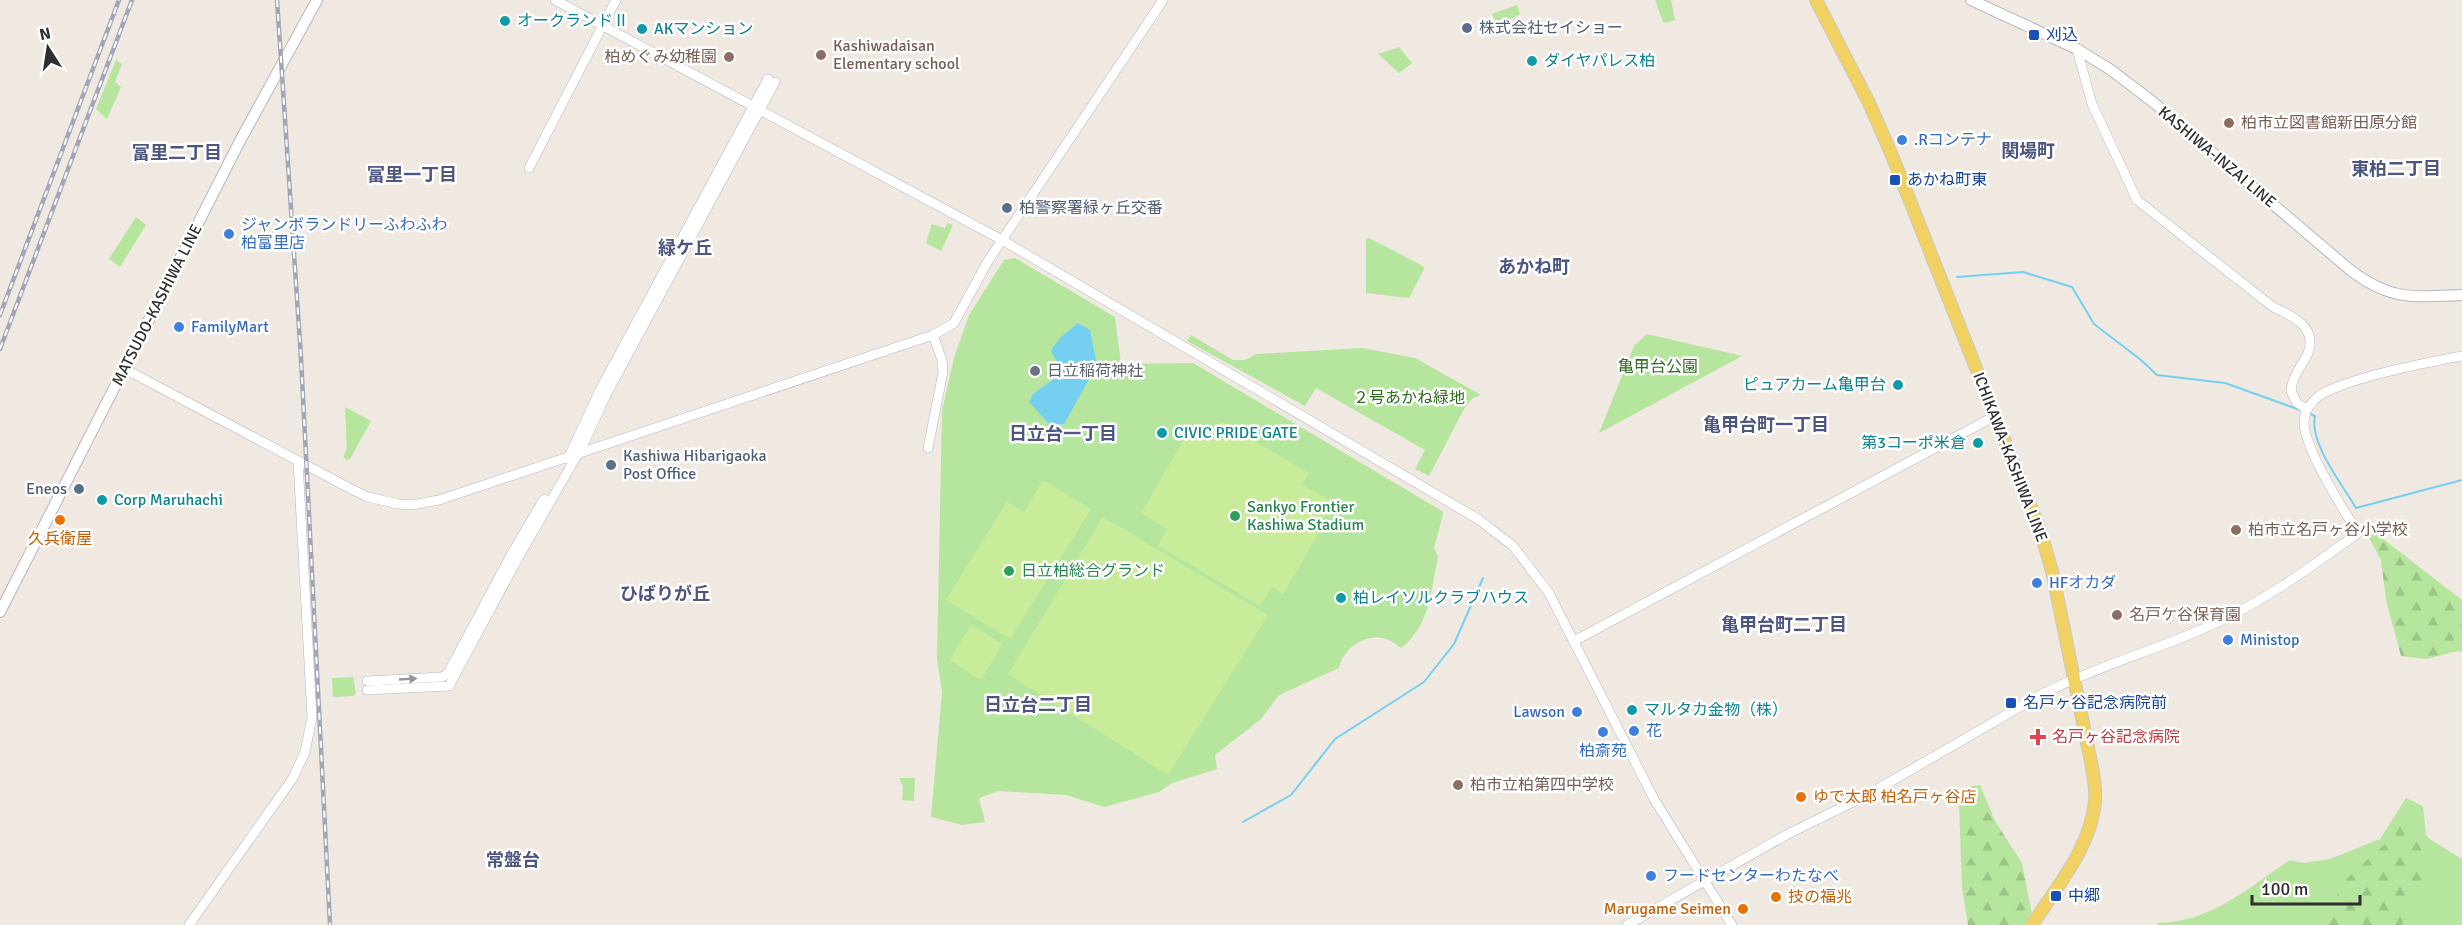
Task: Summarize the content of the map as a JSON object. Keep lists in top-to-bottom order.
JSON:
{
  "streets": {
    "main road": ["KASHIWA-INZAI LINE", "MATSUDO-KASHIWA LINE", "ICHIKAWA-KASHIWA LINE"]
  },
  "districts": [
    "関場町",
    "富里二丁目",
    "東柏二丁目",
    "富里一丁目",
    "緑ケ丘",
    "あかね町",
    "亀甲台町一丁目",
    "日立台一丁目",
    "ひばりが丘",
    "亀甲台町二丁目",
    "日立台二丁目",
    "常盤台"
  ],
  "parks": ["亀甲台公園", "２号あかね緑地"],
  "places": {
    "other": [
      "オークランドⅡ",
      "株式会社セイショー",
      "AKマンション",
      "Kashiwadaisan Elementary school",
      "柏めぐみ幼稚園",
      "ダイヤパレス柏",
      "柏市立図書館新田原分館",
      ".Rコンテナ",
      "柏警察署緑ヶ丘交番",
      "ジャンボランドリーふわふわ 柏富里店",
      "FamilyMart",
      "日立稲荷神社",
      "ピュアカーム亀甲台",
      "CIVIC PRIDE GATE",
      "第3コーポ米倉",
      "Kashiwa Hibarigaoka Post Office",
      "Eneos",
      "Corp Maruhachi",
      "Sankyo Frontier Kashiwa Stadium",
      "久兵衛屋",
      "柏市立名戸ヶ谷小学校",
      "日立柏総合グランド",
      "HFオカダ",
      "柏レイソルクラブハウス",
      "名戸ケ谷保育園",
      "Ministop",
      "マルタカ金物（株）",
      "Lawson",
      "花",
      "柏斎苑",
      "柏市立柏第四中学校",
      "ゆで太郎 柏名戸ヶ谷店",
      "フードセンターわたなべ",
      "技の福兆",
      "Marugame Seimen"
    ],
    "transit": [
      "刈込",
      "あかね町東",
      "名戸ヶ谷記念病院前",
      "中郷"
    ],
    "health": ["名戸ヶ谷記念病院"]
  },
  "scale_bar": "100 m",
  "north": "top"
}
